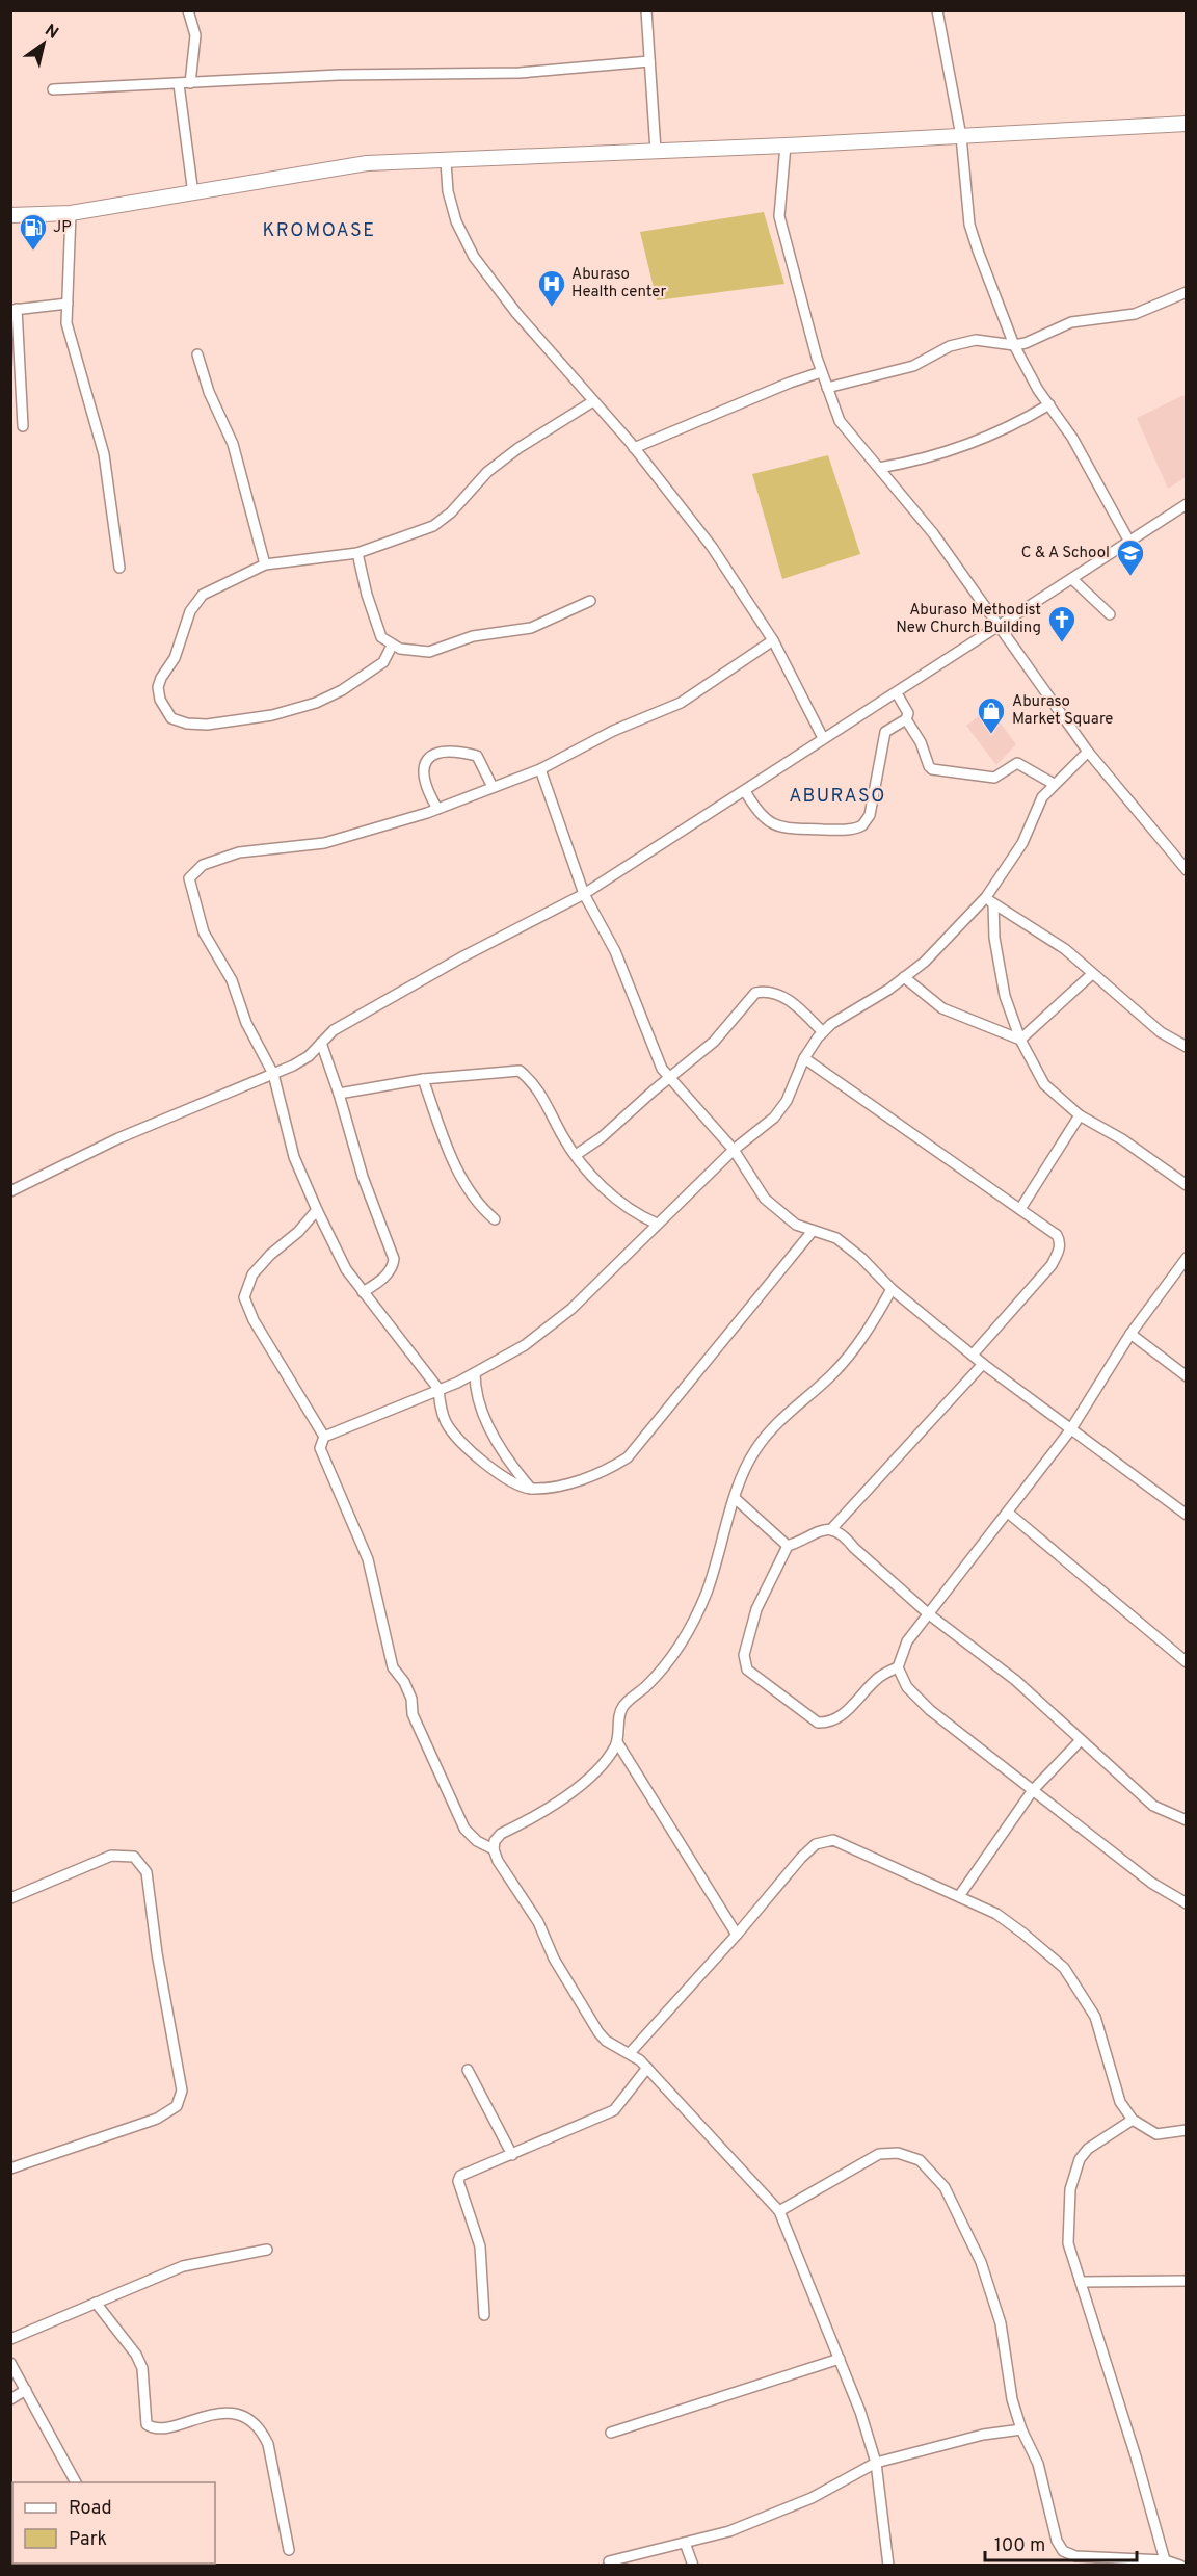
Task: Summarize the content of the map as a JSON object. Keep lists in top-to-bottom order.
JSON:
{
  "districts": ["KROMOASE", "ABURASO"],
  "places": {
    "fuel station": ["JP"],
    "hospital": ["Aburaso Health center"],
    "school or university": ["C & A School"],
    "church": ["Aburaso Methodist New Church Building"],
    "shop": ["Aburaso Market Square"]
  },
  "legend": ["Road", "Park"],
  "scale_bar": "100 m",
  "north": "top right"
}
